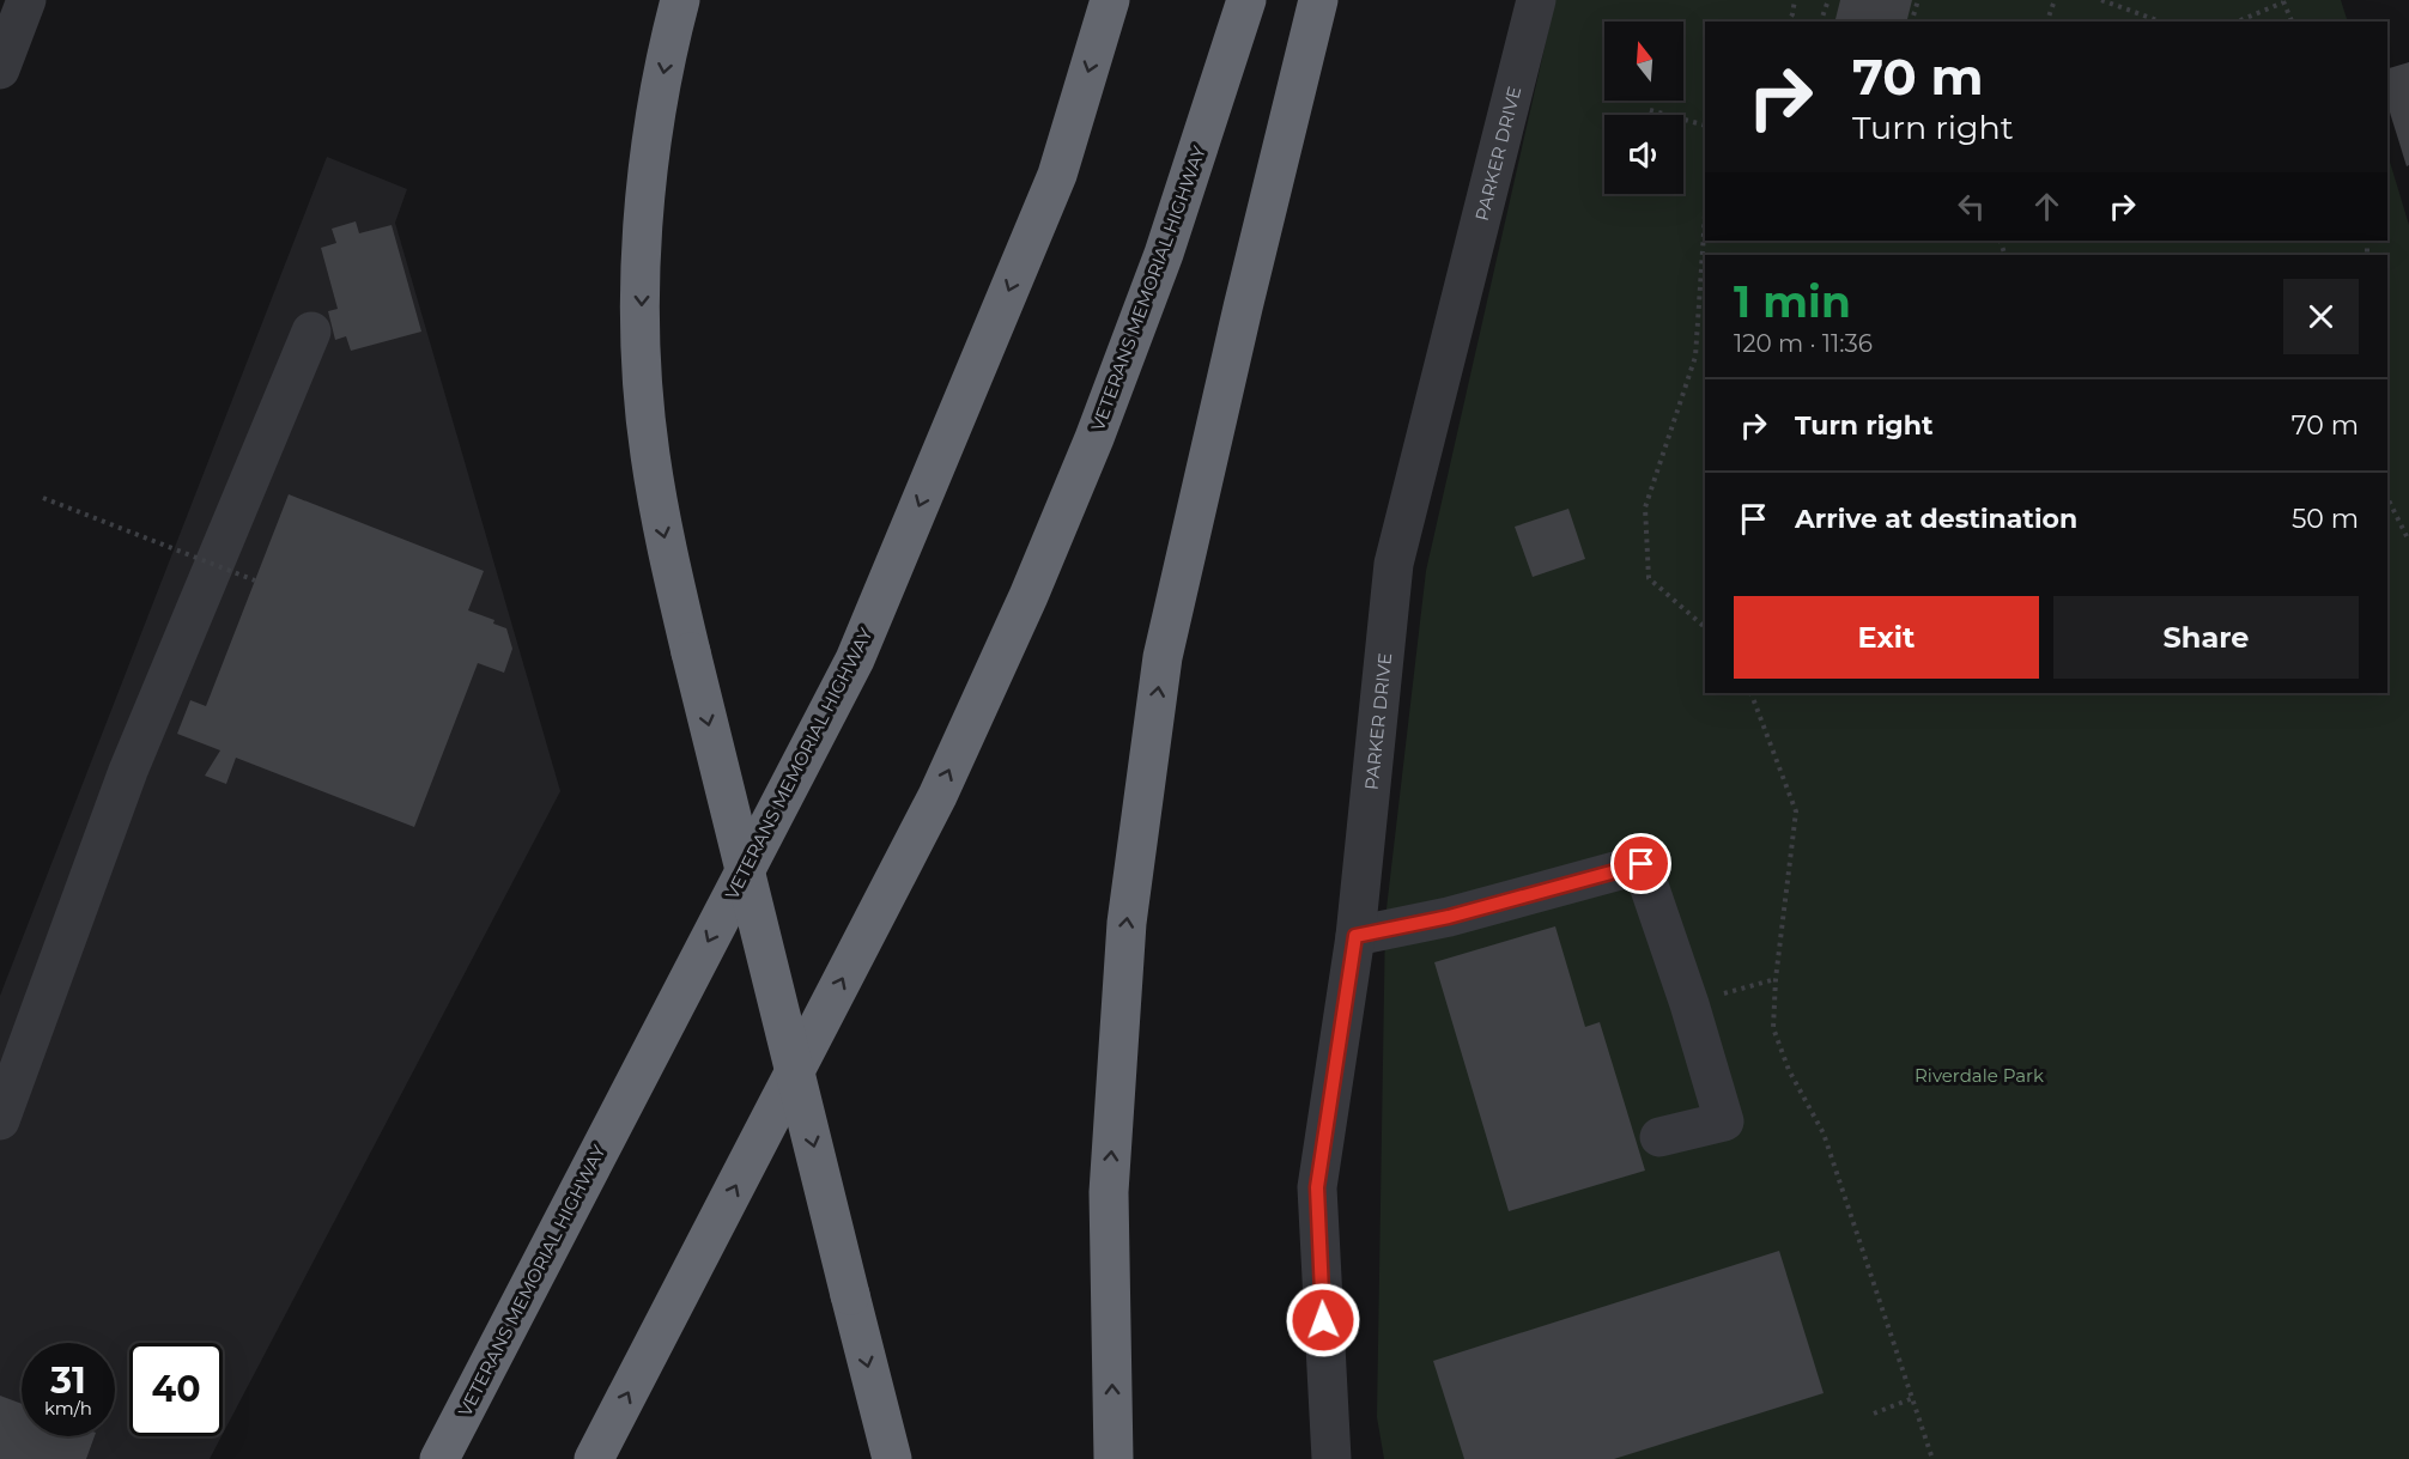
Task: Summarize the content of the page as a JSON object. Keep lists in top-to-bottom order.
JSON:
{
  "streets": {
    "highway": ["VETERANS MEMORIAL HIGHWAY"],
    "street": ["PARKER DRIVE"]
  },
  "parks": ["Riverdale Park"],
  "north": "top",
  "page": {
    "turn": ["70 m", "Turn right"],
    "heading": ["1 min", "120 m · 11:36"],
    "list": [
      {
        "name": "Turn right",
        "value": "70 m"
      },
      {
        "name": "Arrive at destination",
        "value": "50 m"
      }
    ],
    "buttons": ["Exit", "Share"],
    "speed": "31 km/h",
    "limit": "40"
  }
}
